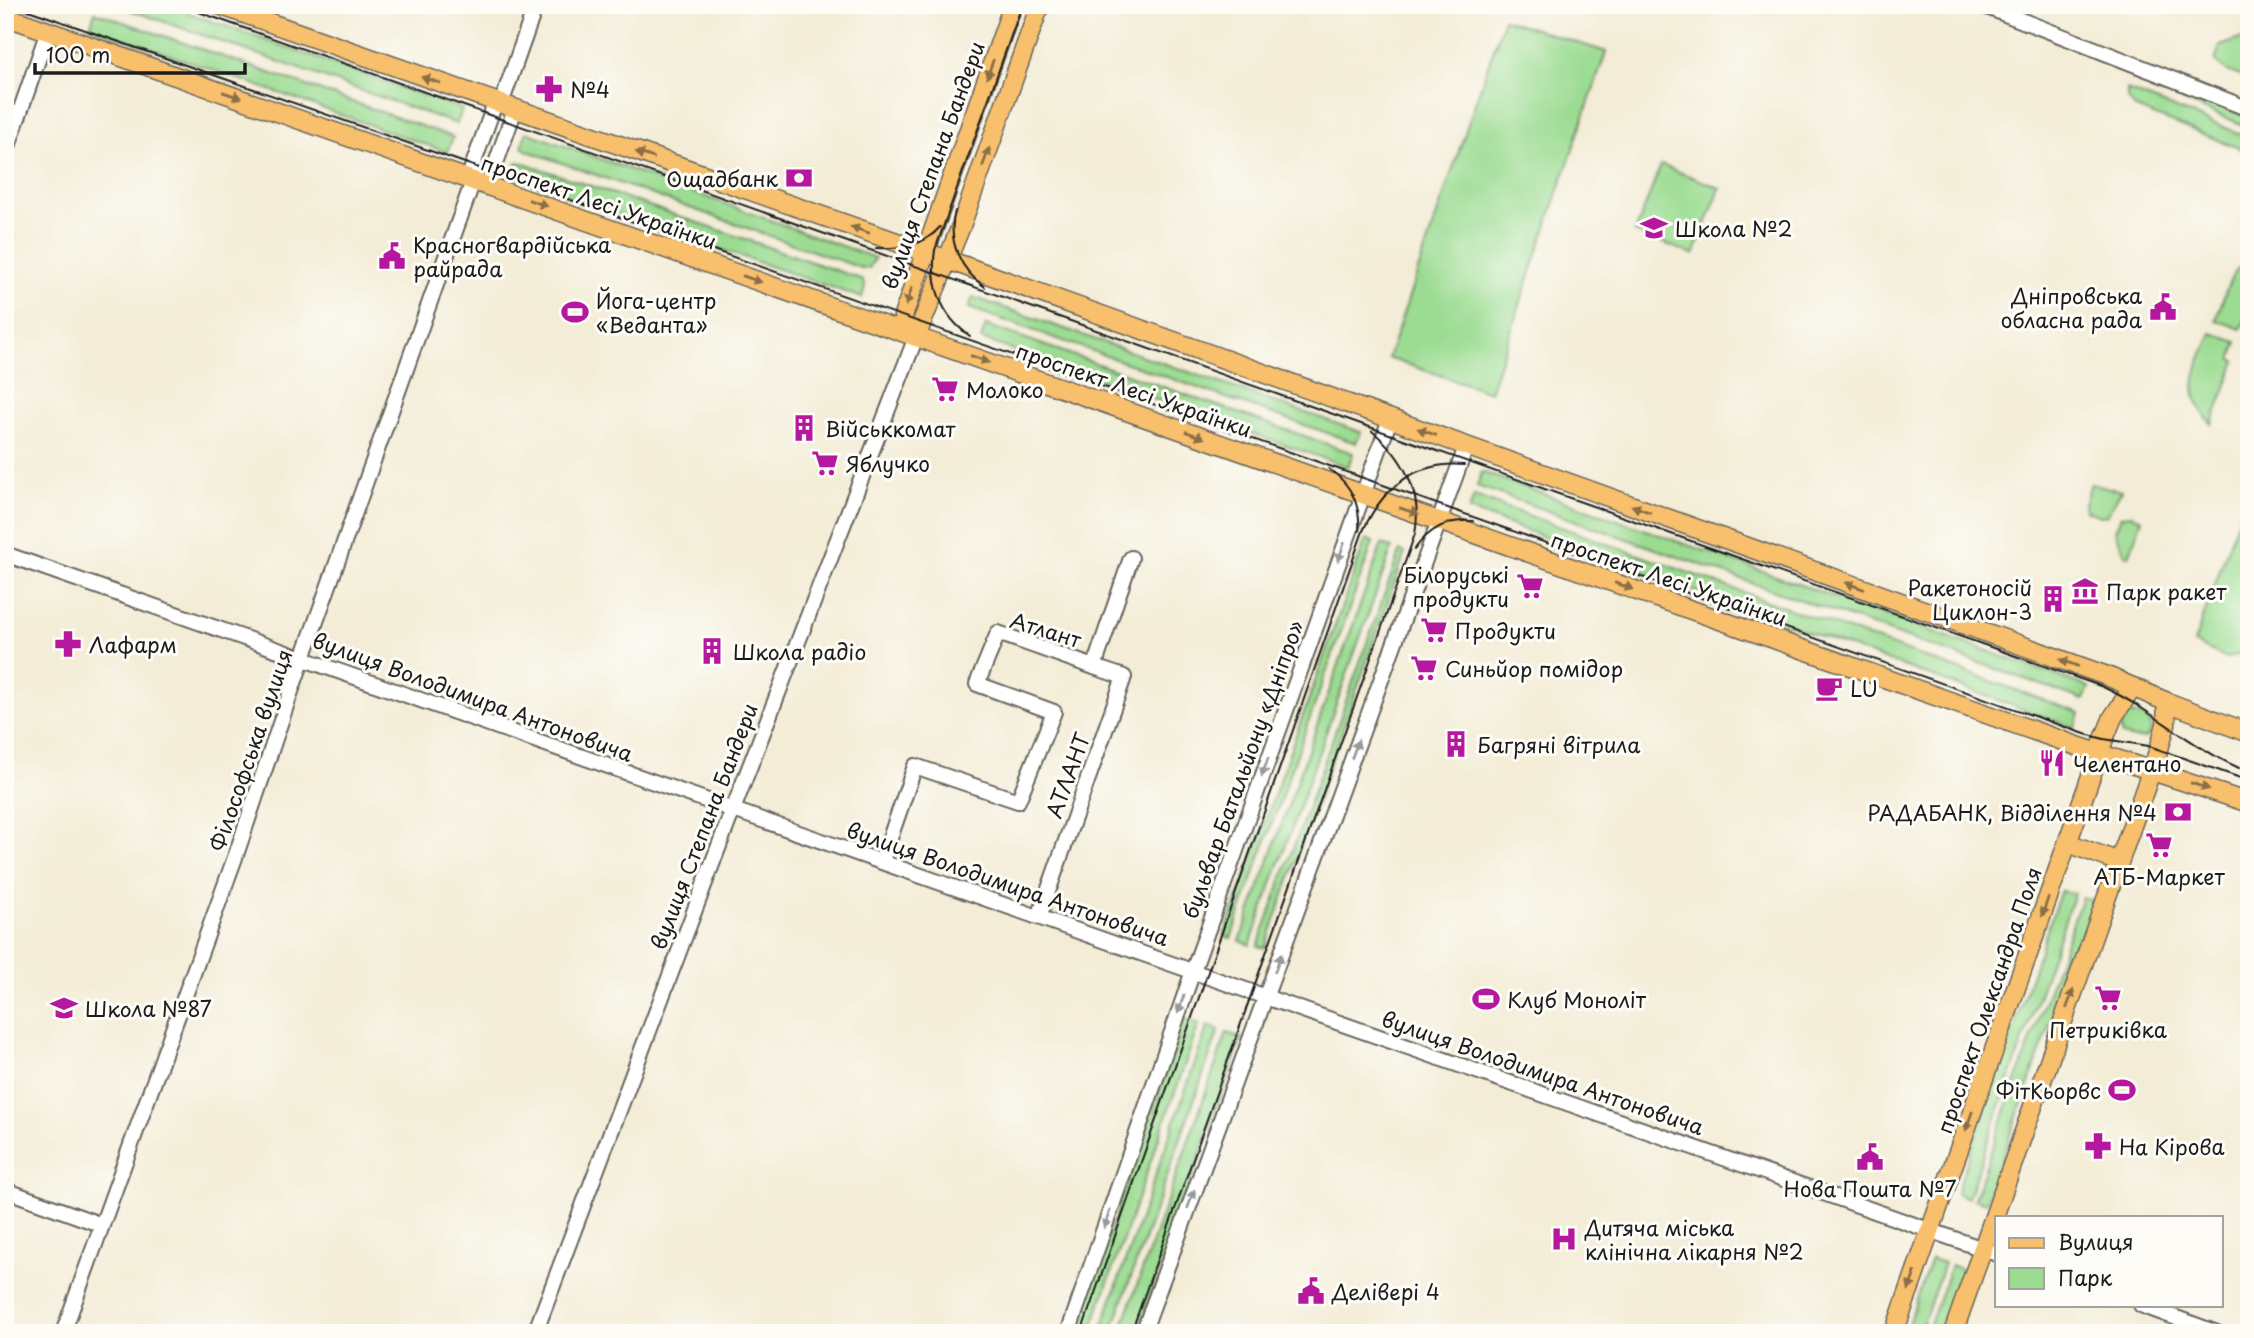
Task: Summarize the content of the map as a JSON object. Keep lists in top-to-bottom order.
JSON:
{
  "streets": {
    "main road": ["вулиця Степана Бандери", "проспект Лесі Українки", "проспект Олександра Поля"],
    "street": [
      "Атлант",
      "вулиця Володимира Антоновича",
      "Філософська вулиця",
      "бульвар Батальйону «Дніпро»",
      "АТЛАНТ"
    ]
  },
  "crossings": [
    ["вулиця Степана Бандери", "проспект Лесі Українки"],
    ["вулиця Степана Бандери", "вулиця Володимира Антоновича"],
    ["проспект Лесі Українки", "Філософська вулиця"],
    ["проспект Лесі Українки", "бульвар Батальйону «Дніпро»"],
    ["проспект Лесі Українки", "проспект Олександра Поля"],
    ["Атлант", "вулиця Володимира Антоновича"],
    ["Атлант", "АТЛАНТ"],
    ["вулиця Володимира Антоновича", "Філософська вулиця"],
    ["вулиця Володимира Антоновича", "бульвар Батальйону «Дніпро»"],
    ["вулиця Володимира Антоновича", "АТЛАНТ"],
    ["вулиця Володимира Антоновича", "проспект Олександра Поля"]
  ],
  "places": {
    "pharmacy": ["№4", "Лафарм", "На Кірова"],
    "bank": ["Ощадбанк", "РАДАБАНК, Відділення №4"],
    "school or university": ["Школа №2", "Школа №87"],
    "public building": [
      "Красногвардійська райрада",
      "Дніпровська обласна рада",
      "Нова Пошта №7",
      "Делівері 4"
    ],
    "sports": ["Йога-центр «Веданта»", "Клуб Моноліт", "ФiтКьорвс"],
    "supermarket": [
      "Молоко",
      "Яблучко",
      "Білоруські продукти",
      "Продукти",
      "Синьйор помідор",
      "АТБ-Маркет",
      "Петриківка"
    ],
    "building": [
      "Військкомат",
      "Ракетоносій Циклон-3",
      "Школа радіо",
      "Багряні вітрила"
    ],
    "museum": ["Парк ракет"],
    "cafe": ["LU"],
    "restaurant": ["Челентано"],
    "hospital": ["Дитяча міська клінічна лікарня №2"]
  },
  "legend": ["Вулиця", "Парк"],
  "scale_bar": "100 m"
}
